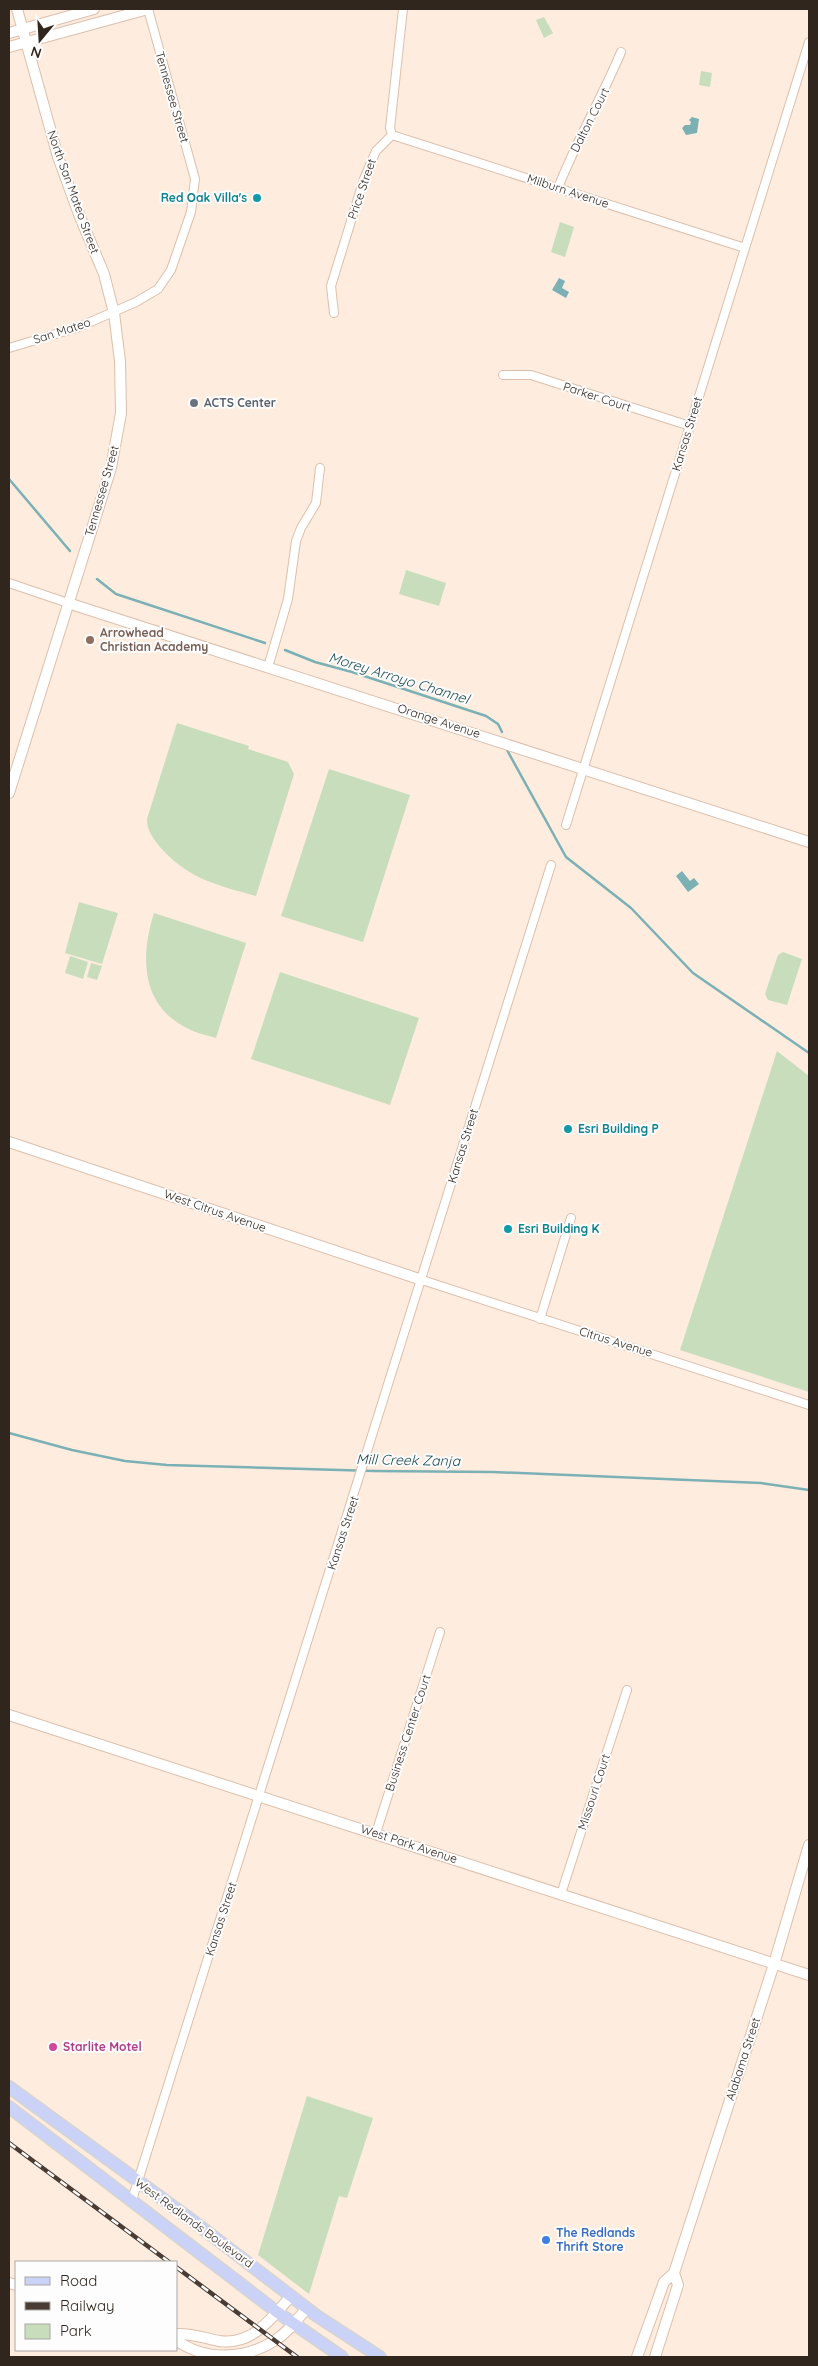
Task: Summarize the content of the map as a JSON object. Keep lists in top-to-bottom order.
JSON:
{
  "streets": {
    "main road": ["West Redlands Boulevard"],
    "street": [
      "Tennessee Street",
      "Dalton Court",
      "Price Street",
      "Milburn Avenue",
      "North San Mateo Street",
      "San Mateo",
      "Parker Court",
      "Kansas Street",
      "Orange Avenue",
      "West Citrus Avenue",
      "Citrus Avenue",
      "Business Center Court",
      "Missouri Court",
      "West Park Avenue",
      "Alabama Street"
    ]
  },
  "crossings": [
    ["Tennessee Street", "North San Mateo Street"],
    ["Tennessee Street", "San Mateo"],
    ["Tennessee Street", "Orange Avenue"],
    ["Dalton Court", "Milburn Avenue"],
    ["Price Street", "Milburn Avenue"],
    ["Milburn Avenue", "Kansas Street"],
    ["North San Mateo Street", "San Mateo"],
    ["Parker Court", "Kansas Street"],
    ["Kansas Street", "Orange Avenue"],
    ["Kansas Street", "West Citrus Avenue"],
    ["Kansas Street", "Citrus Avenue"],
    ["Kansas Street", "West Park Avenue"],
    ["Kansas Street", "West Redlands Boulevard"],
    ["West Citrus Avenue", "Citrus Avenue"],
    ["Business Center Court", "West Park Avenue"],
    ["Missouri Court", "West Park Avenue"],
    ["West Park Avenue", "Alabama Street"]
  ],
  "water": ["Morey Arroyo Channel", "Mill Creek Zanja"],
  "places": [
    "Red Oak Villa's",
    "ACTS Center",
    "Arrowhead Christian Academy",
    "Esri Building P",
    "Esri Building K",
    "Starlite Motel",
    "The Redlands Thrift Store"
  ],
  "legend": ["Road", "Railway", "Park"],
  "north": "bottom"
}
